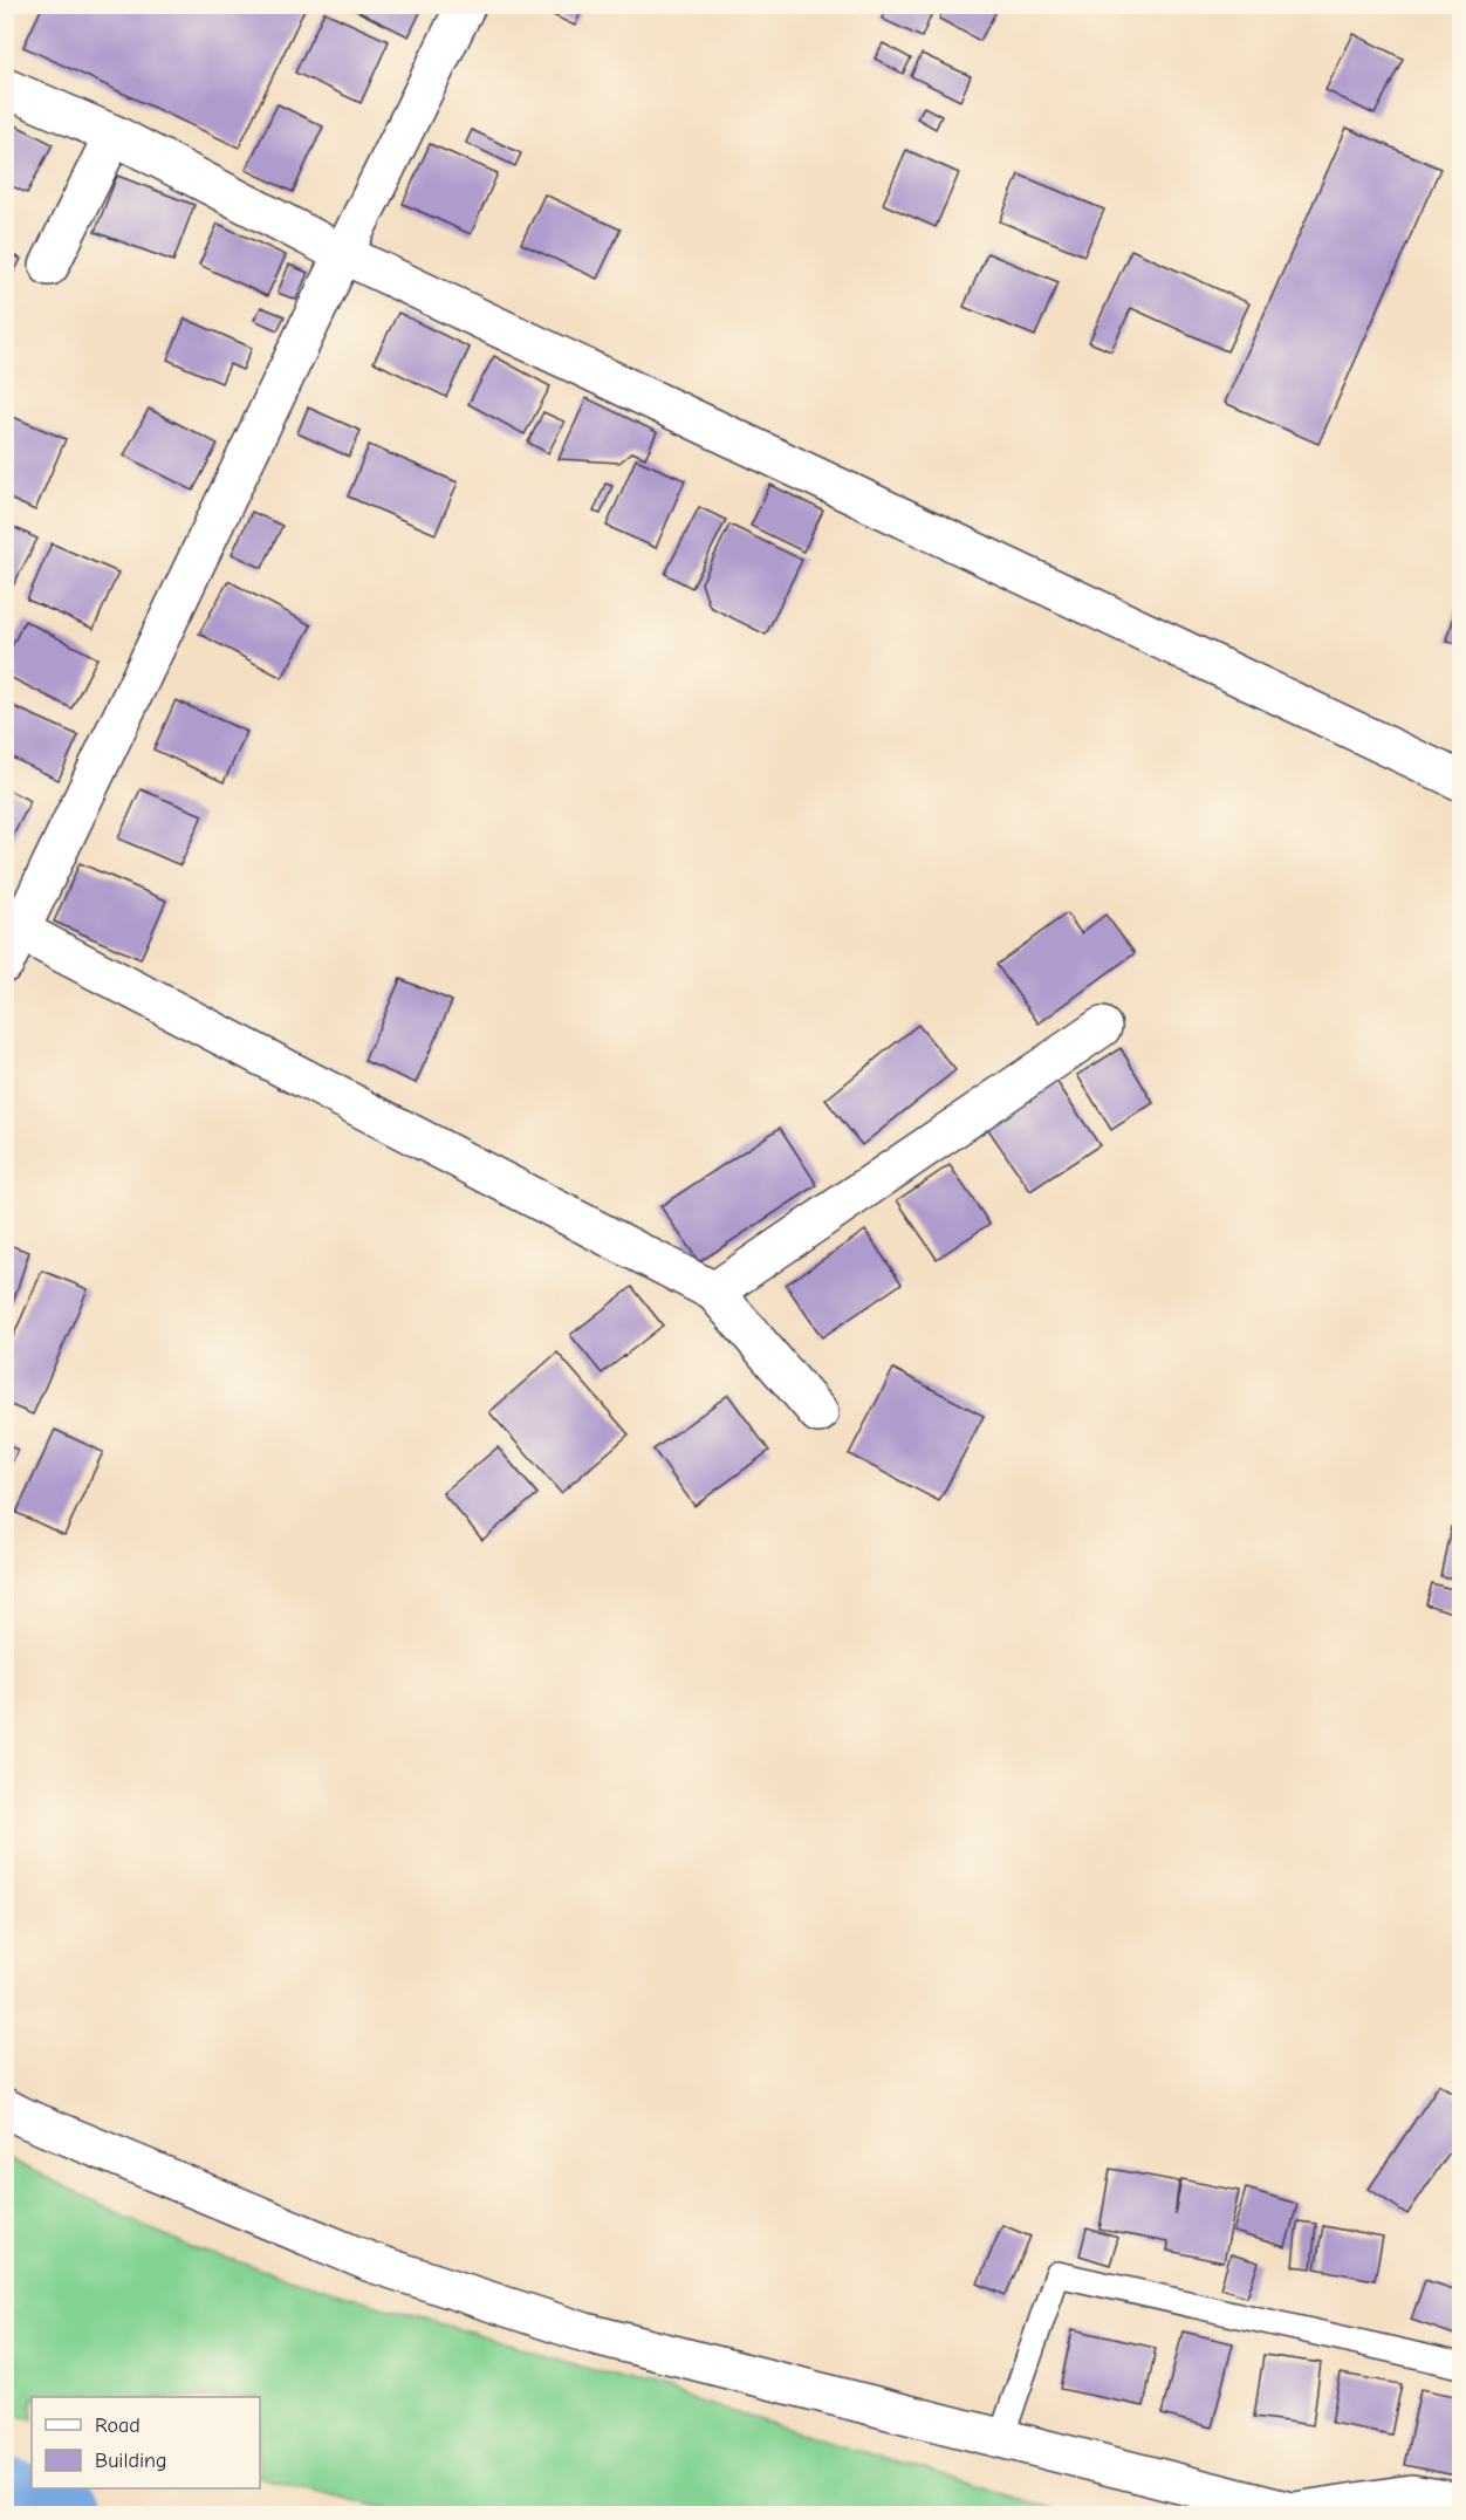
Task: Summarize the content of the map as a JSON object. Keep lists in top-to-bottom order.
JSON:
{
  "legend": ["Road", "Building"]
}
